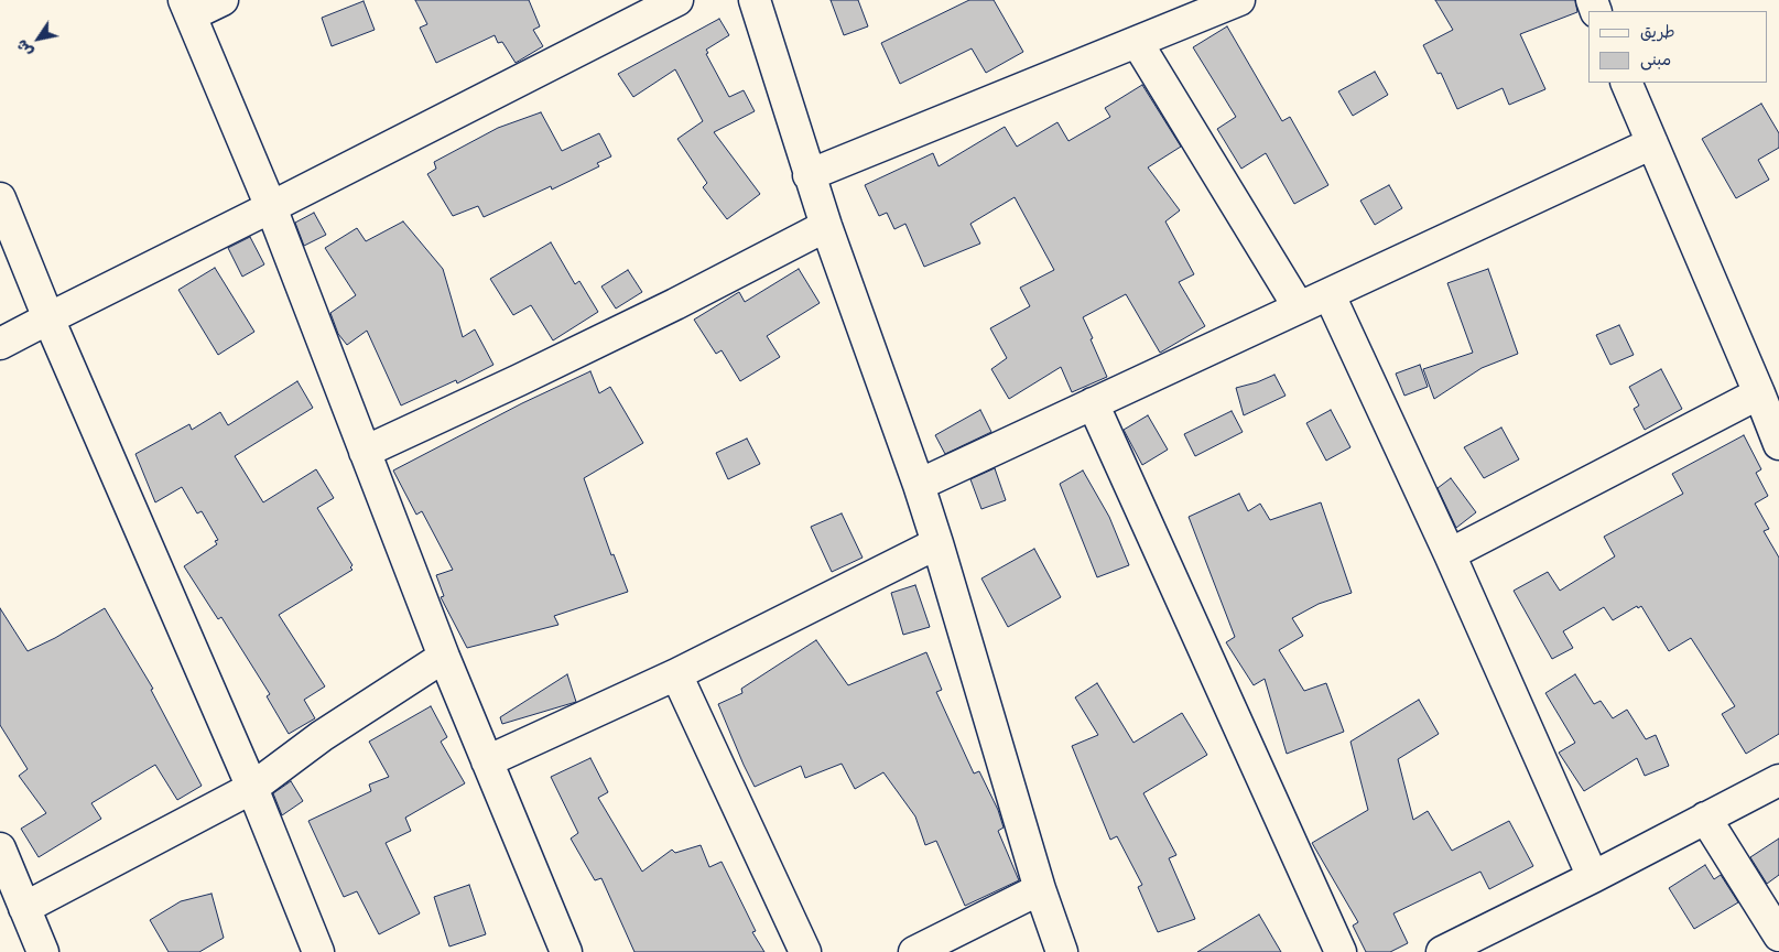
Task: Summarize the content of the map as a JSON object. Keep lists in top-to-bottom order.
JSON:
{
  "legend": ["طريق", "مبنى"],
  "north": "bottom left"
}
